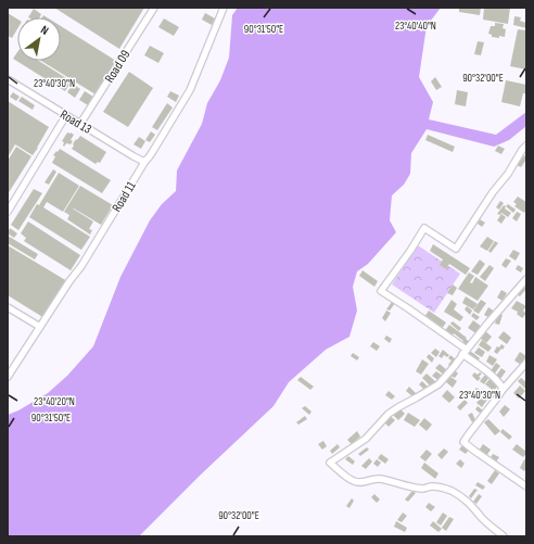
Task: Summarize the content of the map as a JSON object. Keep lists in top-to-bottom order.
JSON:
{
  "streets": {
    "street": ["Road 09", "Road 13", "Road 11"]
  },
  "crossings": [
    ["Road 09", "Road 13"],
    ["Road 13", "Road 11"]
  ],
  "north": "top right",
  "coordinates": [
    "23°40'40\"N",
    "90°31'50\"E",
    "90°32'00\"E",
    "23°40'30\"N",
    "23°40'20\"N"
  ]
}
